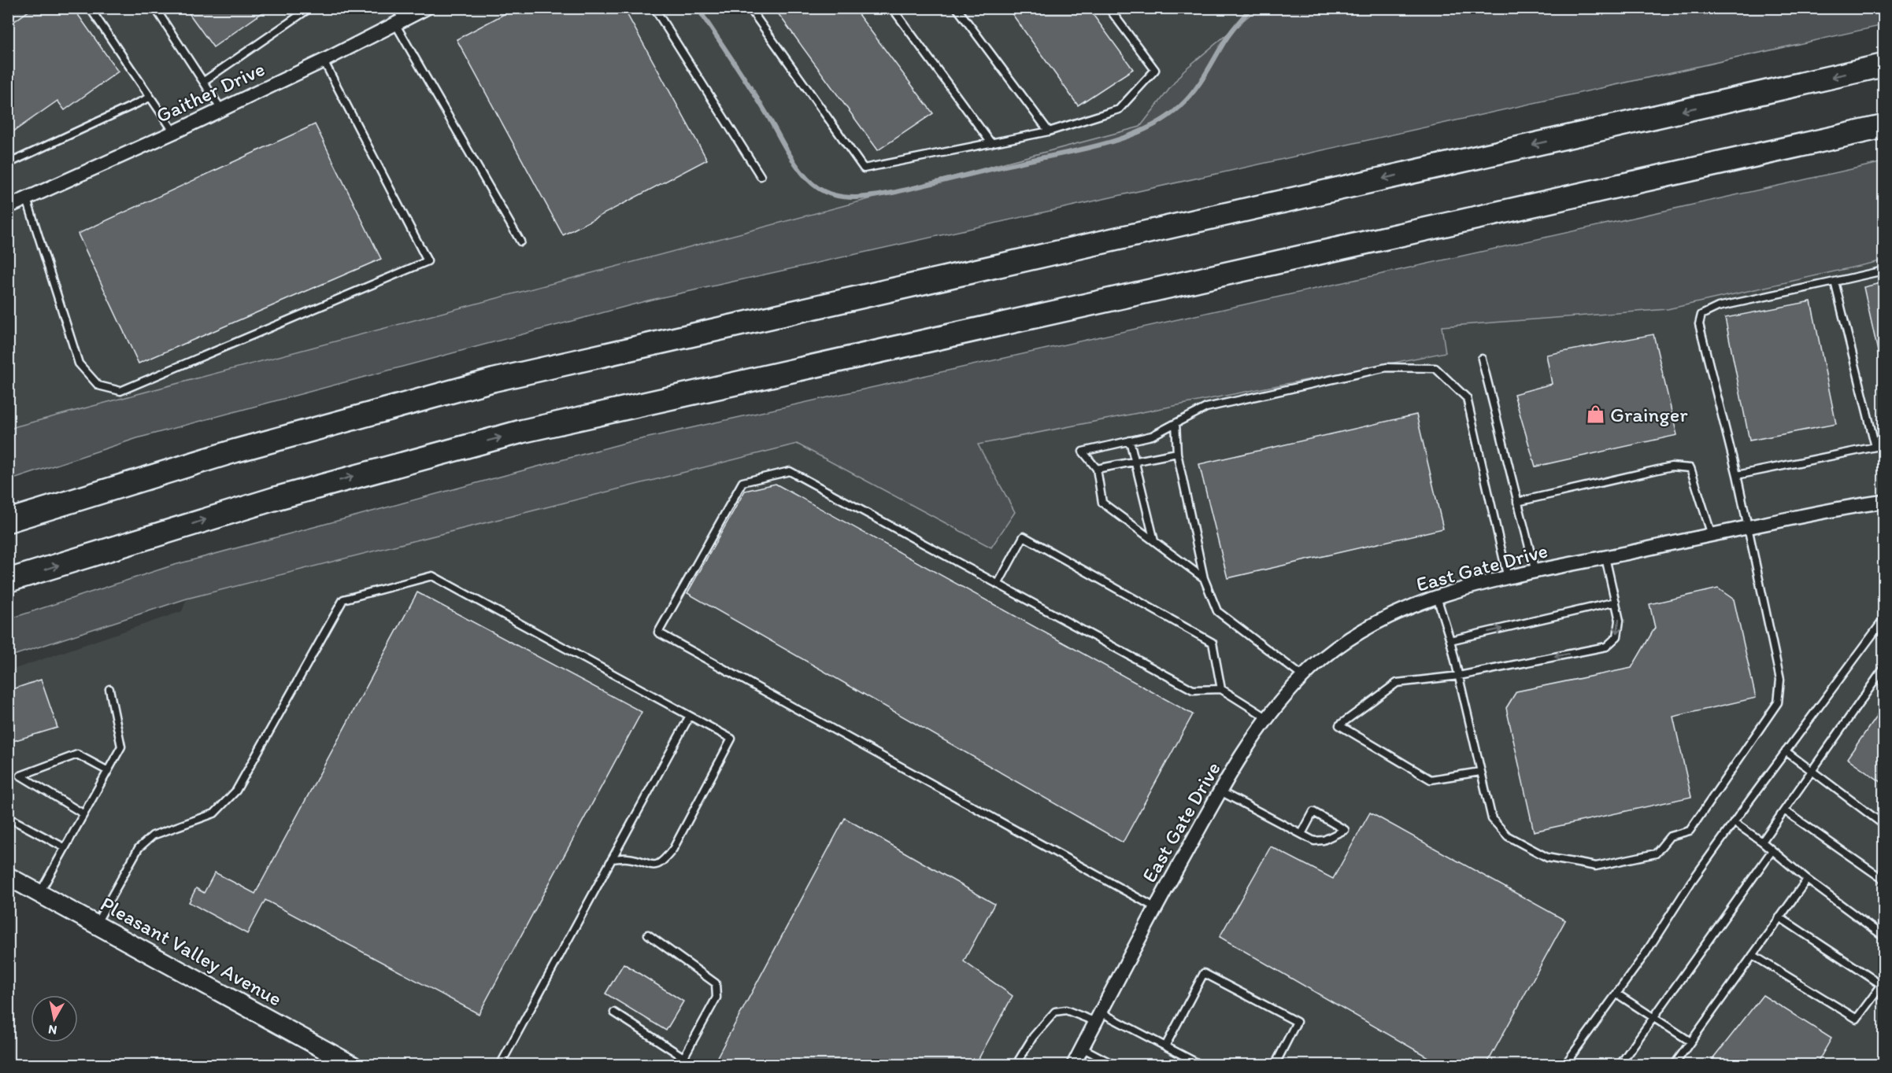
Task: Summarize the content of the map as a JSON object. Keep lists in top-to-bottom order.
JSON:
{
  "streets": {
    "street": ["Gaither Drive", "East Gate Drive", "Pleasant Valley Avenue"]
  },
  "places": {
    "shop": ["Grainger"]
  },
  "north": "bottom"
}
